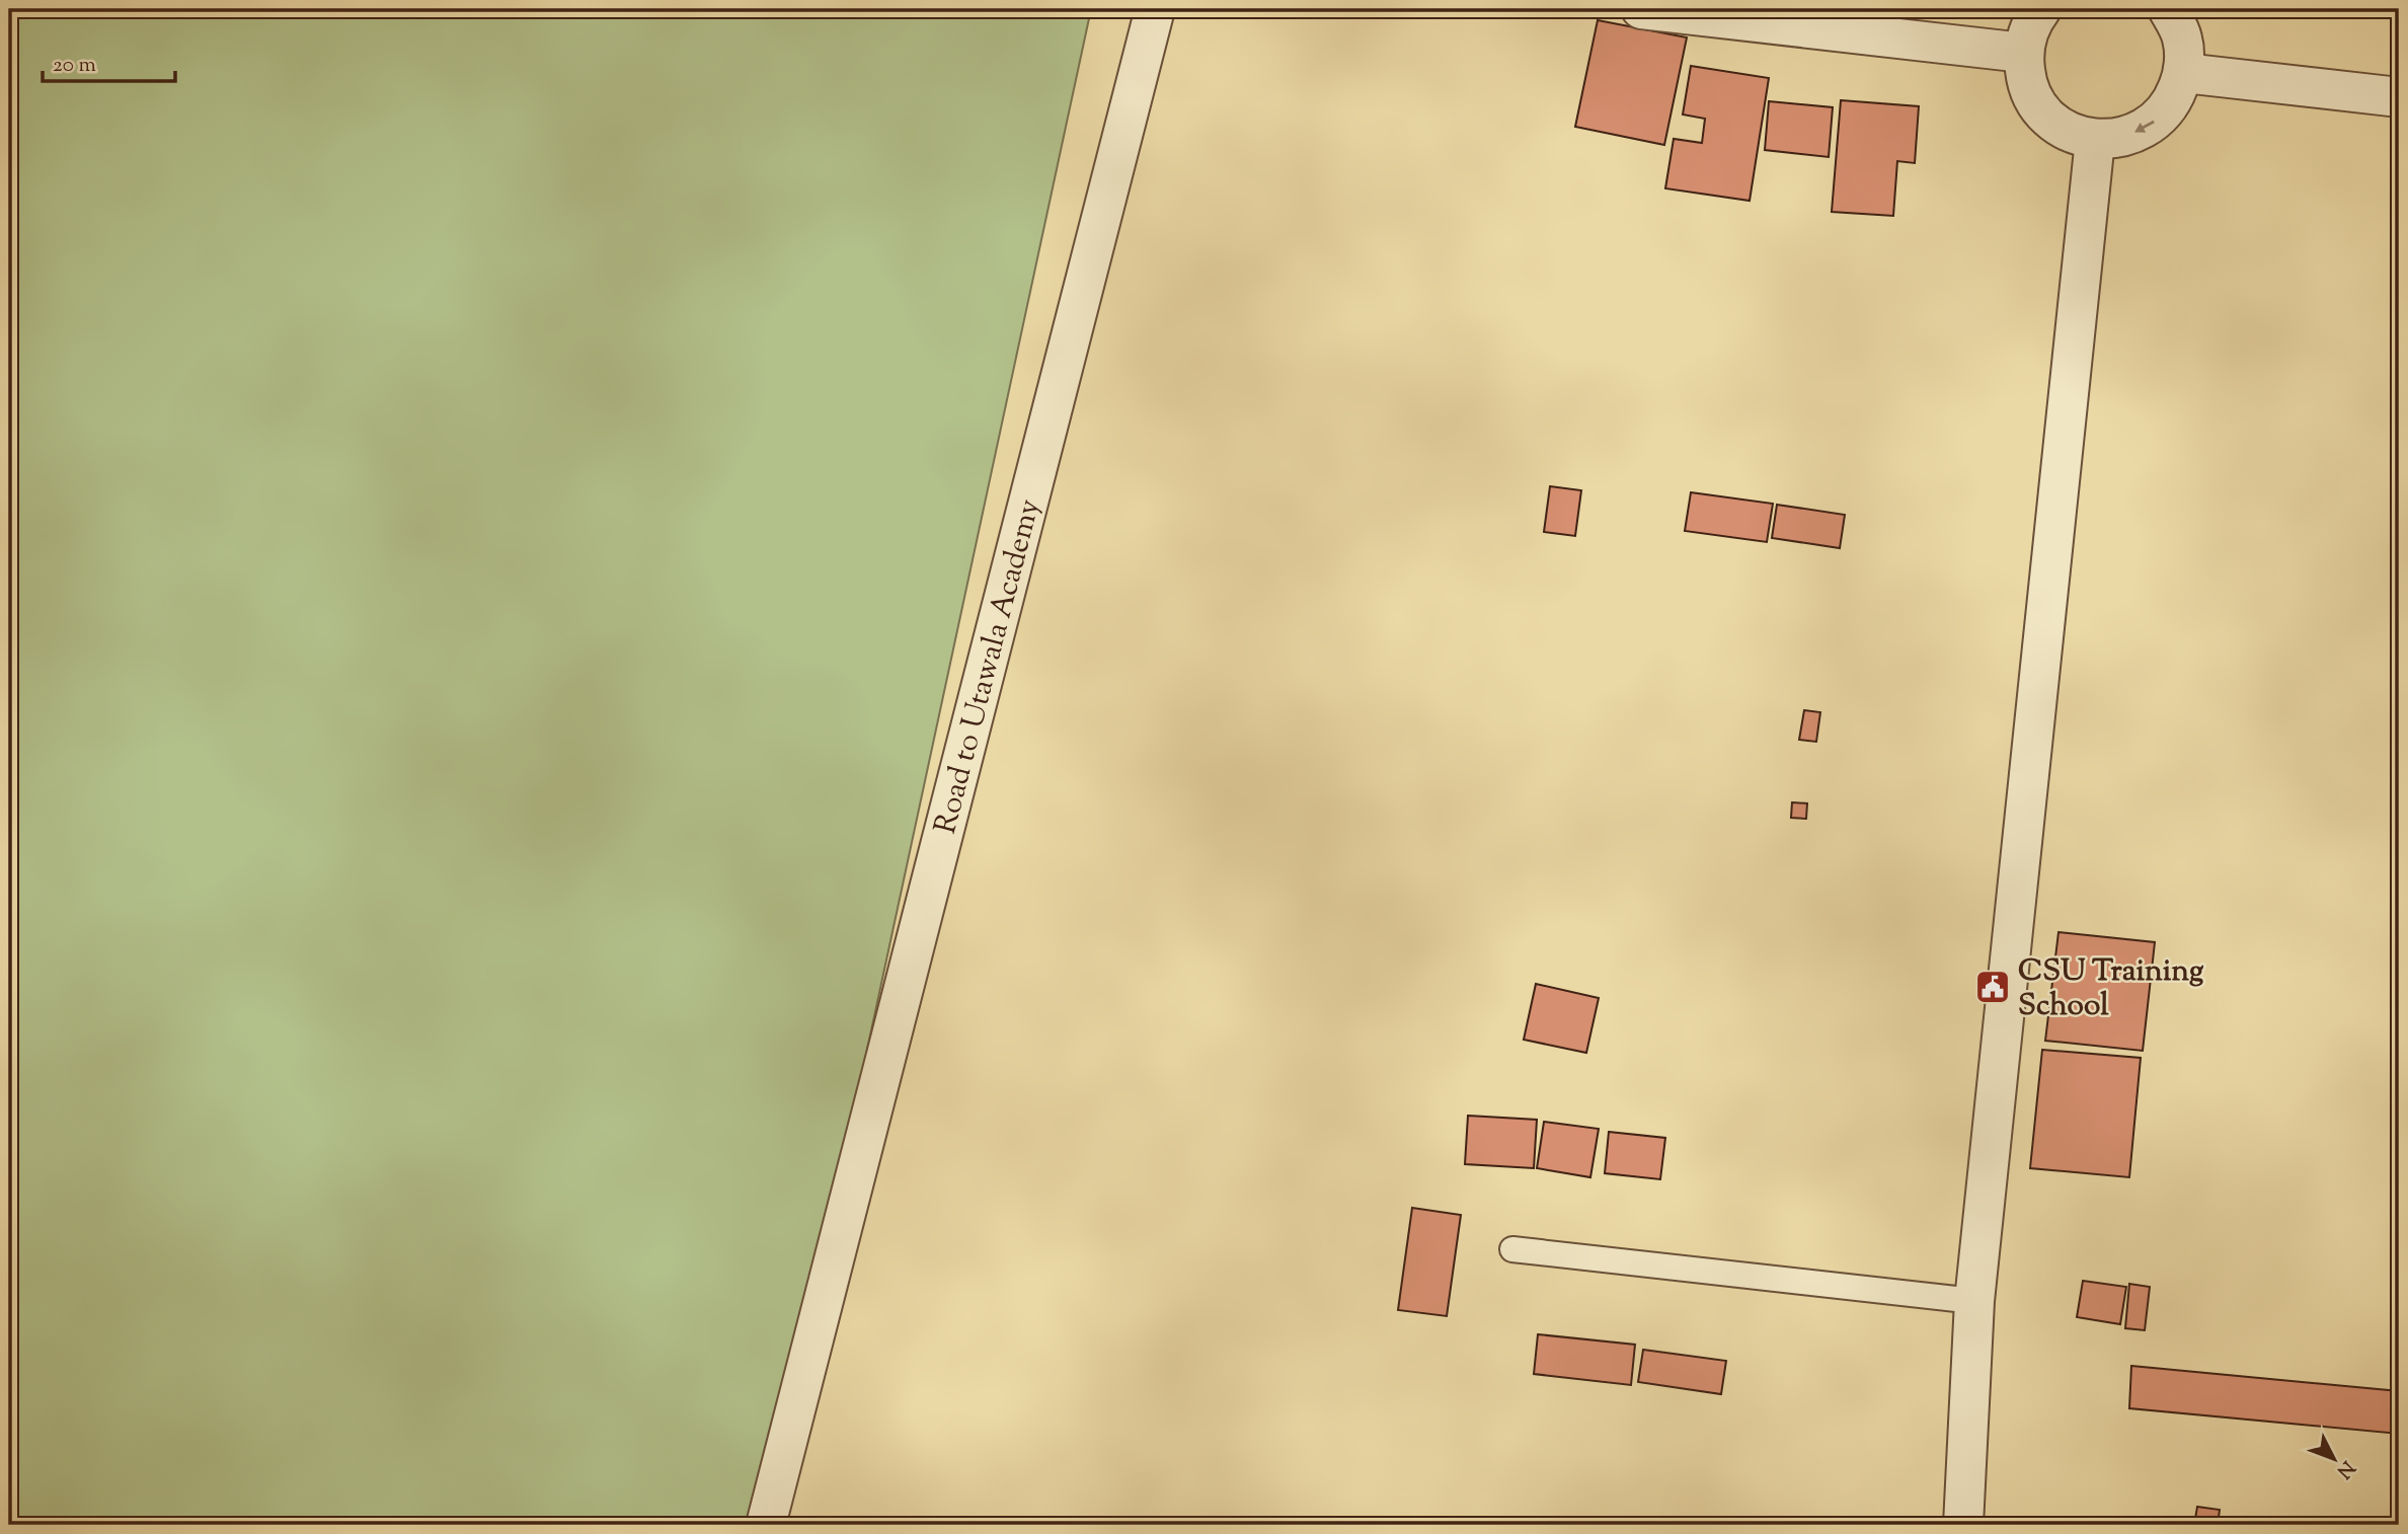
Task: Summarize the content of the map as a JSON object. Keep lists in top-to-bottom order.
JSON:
{
  "streets": {
    "street": ["Road to Utawala Academy"]
  },
  "places": {
    "public building": ["CSU Training School"]
  },
  "scale_bar": "20 m",
  "north": "bottom right"
}
